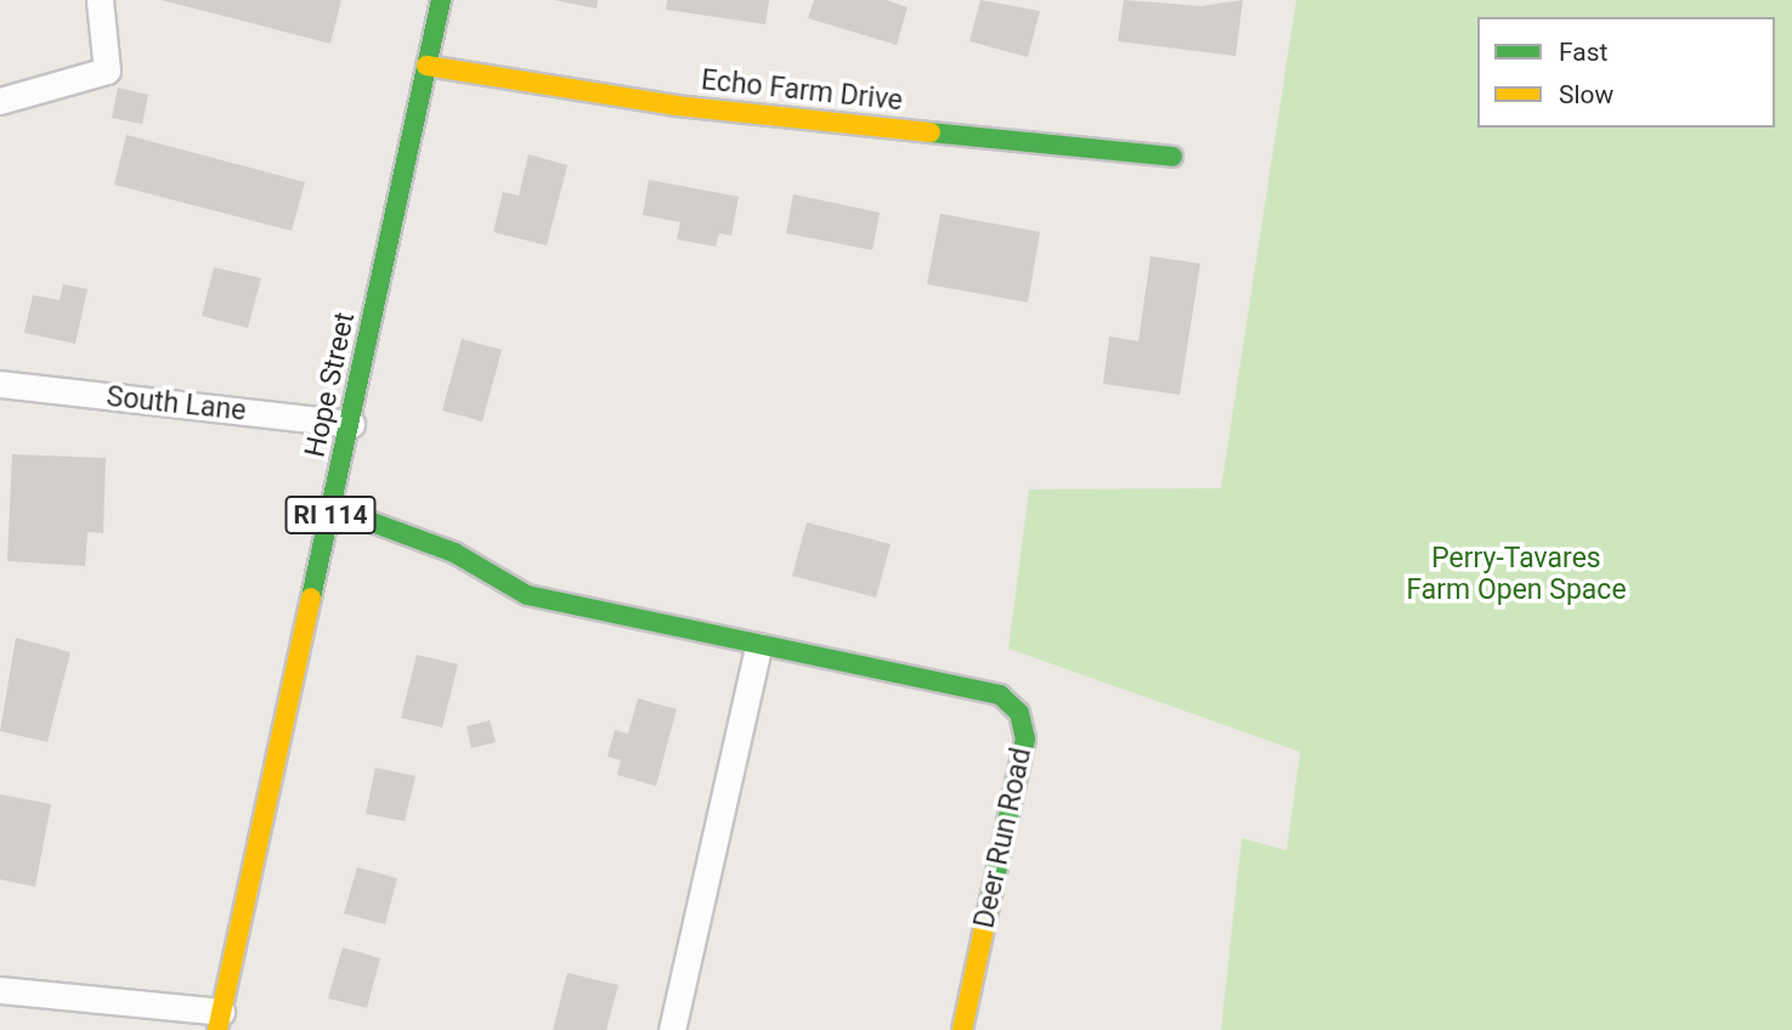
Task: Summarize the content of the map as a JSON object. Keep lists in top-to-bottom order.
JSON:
{
  "streets": {
    "street": [
      "Echo Farm Drive",
      "Hope Street",
      "South Lane",
      "RI 114",
      "Deer Run Road"
    ]
  },
  "crossings": [
    ["Echo Farm Drive", "Hope Street"],
    ["Hope Street", "South Lane"],
    ["Hope Street", "Deer Run Road"]
  ],
  "parks": ["Perry-Tavares Farm Open Space"],
  "legend": ["Fast", "Slow"]
}
